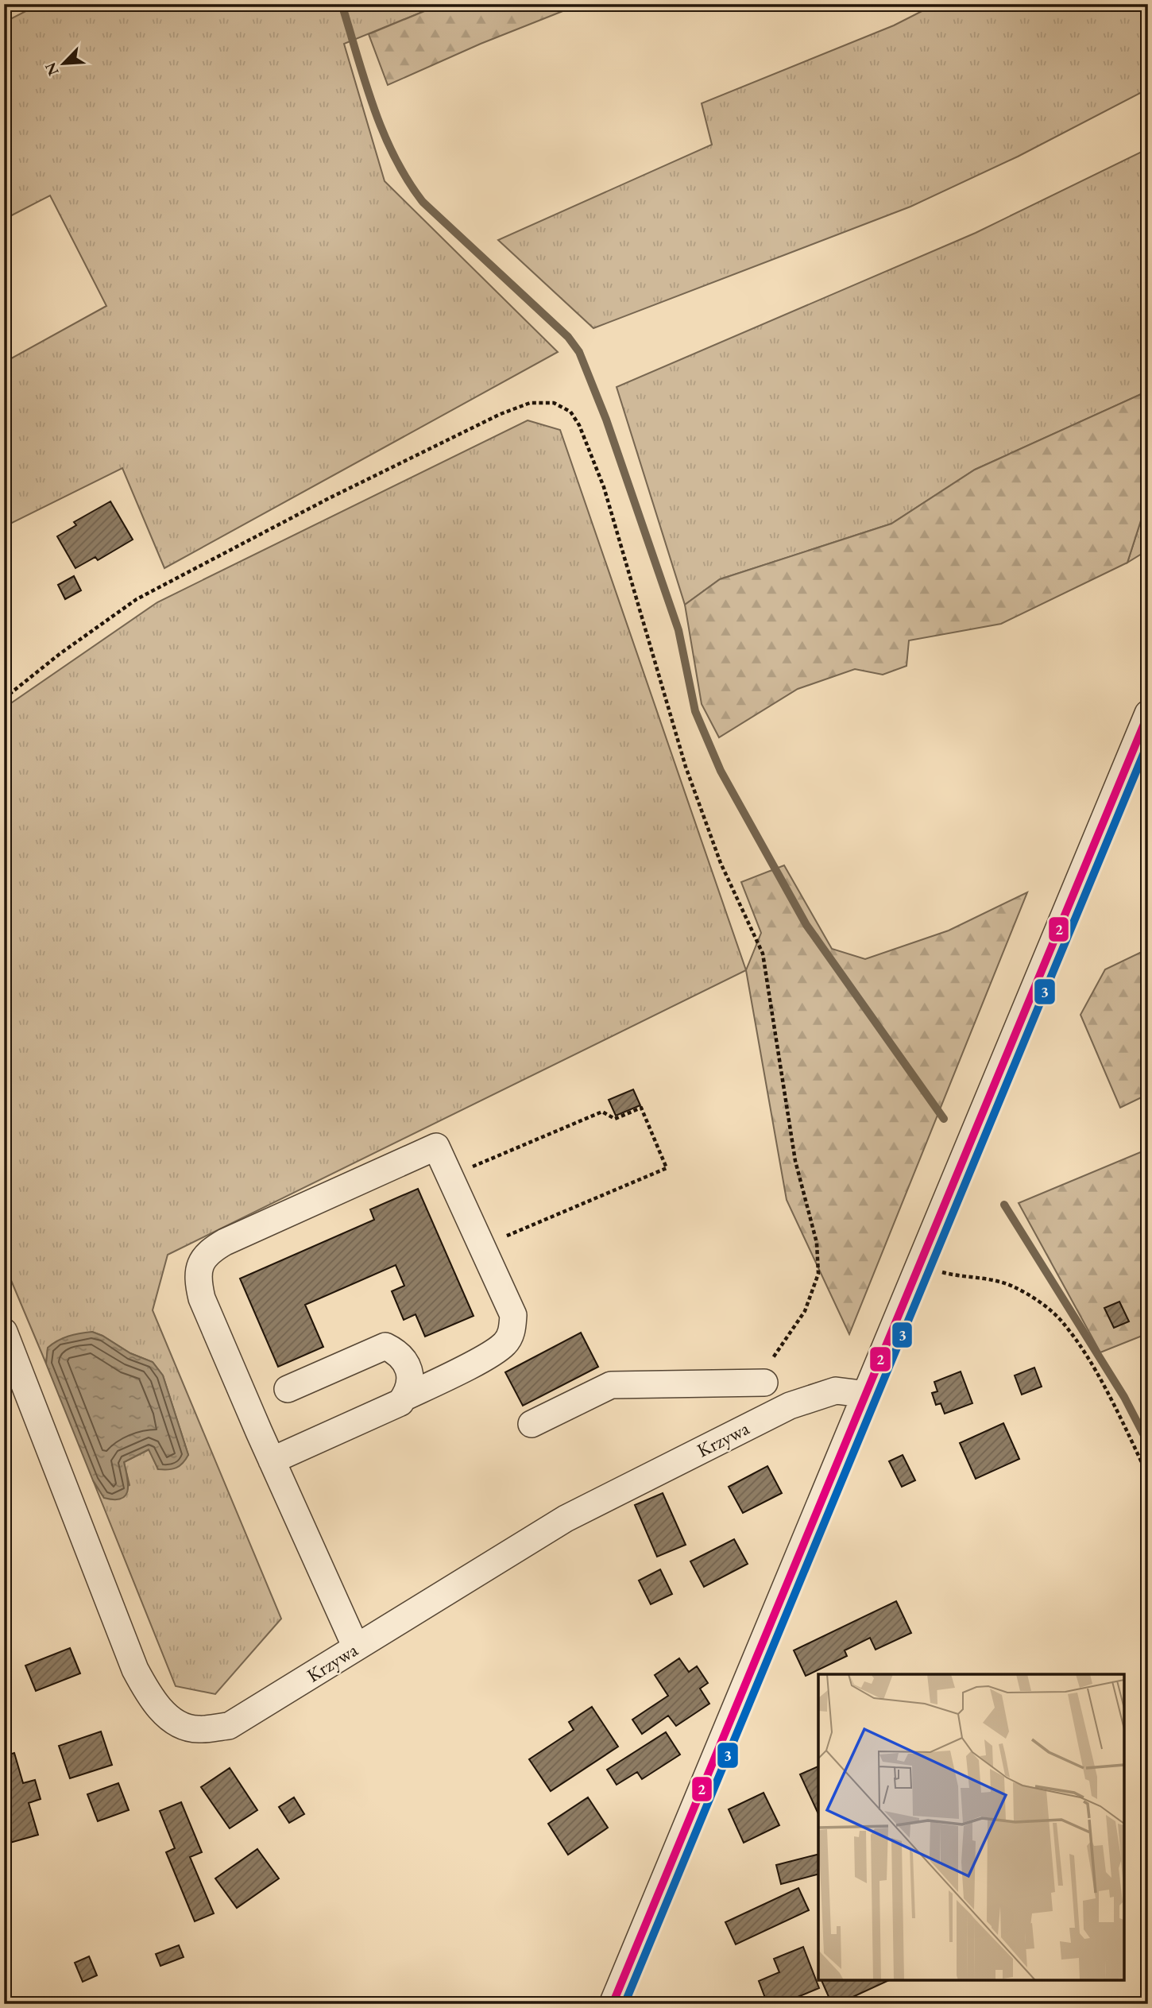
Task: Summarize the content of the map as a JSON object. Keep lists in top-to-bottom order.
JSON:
{
  "streets": {
    "street": ["Krzywa"]
  },
  "lines": ["transit line 2", "transit line 3"],
  "north": "bottom left"
}
